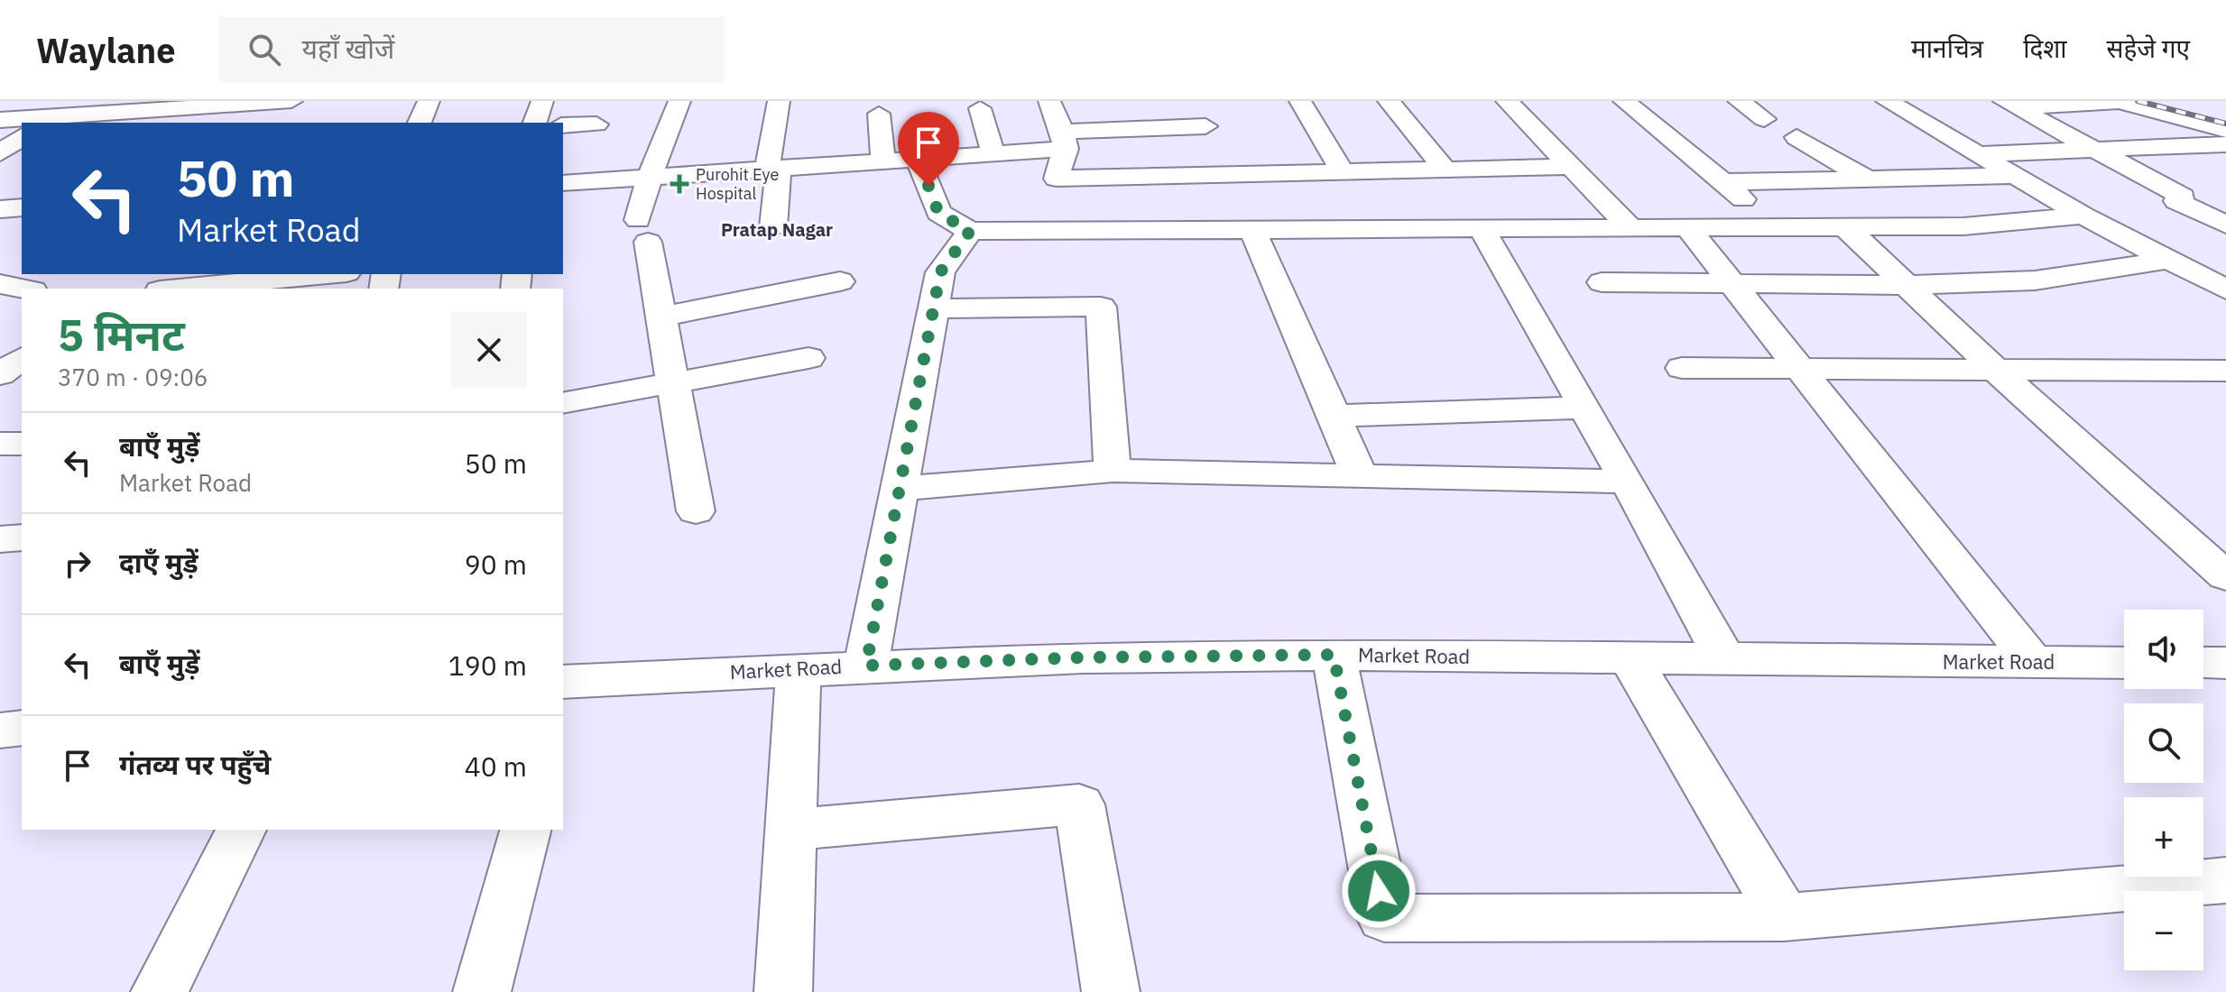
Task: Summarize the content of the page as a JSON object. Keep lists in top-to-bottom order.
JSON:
{
  "streets": {
    "street": ["Market Road"]
  },
  "districts": ["Pratap Nagar"],
  "places": {
    "health": ["Purohit Eye Hospital"]
  },
  "page": {
    "header": "Waylane",
    "search": "यहाँ खोजें",
    "nav": ["मानचित्र", "दिशा", "सहेजे गए"],
    "turn": ["50 m", "Market Road"],
    "heading": ["5 मिनट", "370 m · 09:06"],
    "list": [
      {
        "name": "बाएँ मुड़ें",
        "note": "Market Road",
        "value": "50 m"
      },
      {
        "name": "दाएँ मुड़ें",
        "value": "90 m"
      },
      {
        "name": "बाएँ मुड़ें",
        "value": "190 m"
      },
      {
        "name": "गंतव्य पर पहुँचे",
        "value": "40 m"
      }
    ],
    "map_buttons": ["+", "−"]
  }
}
